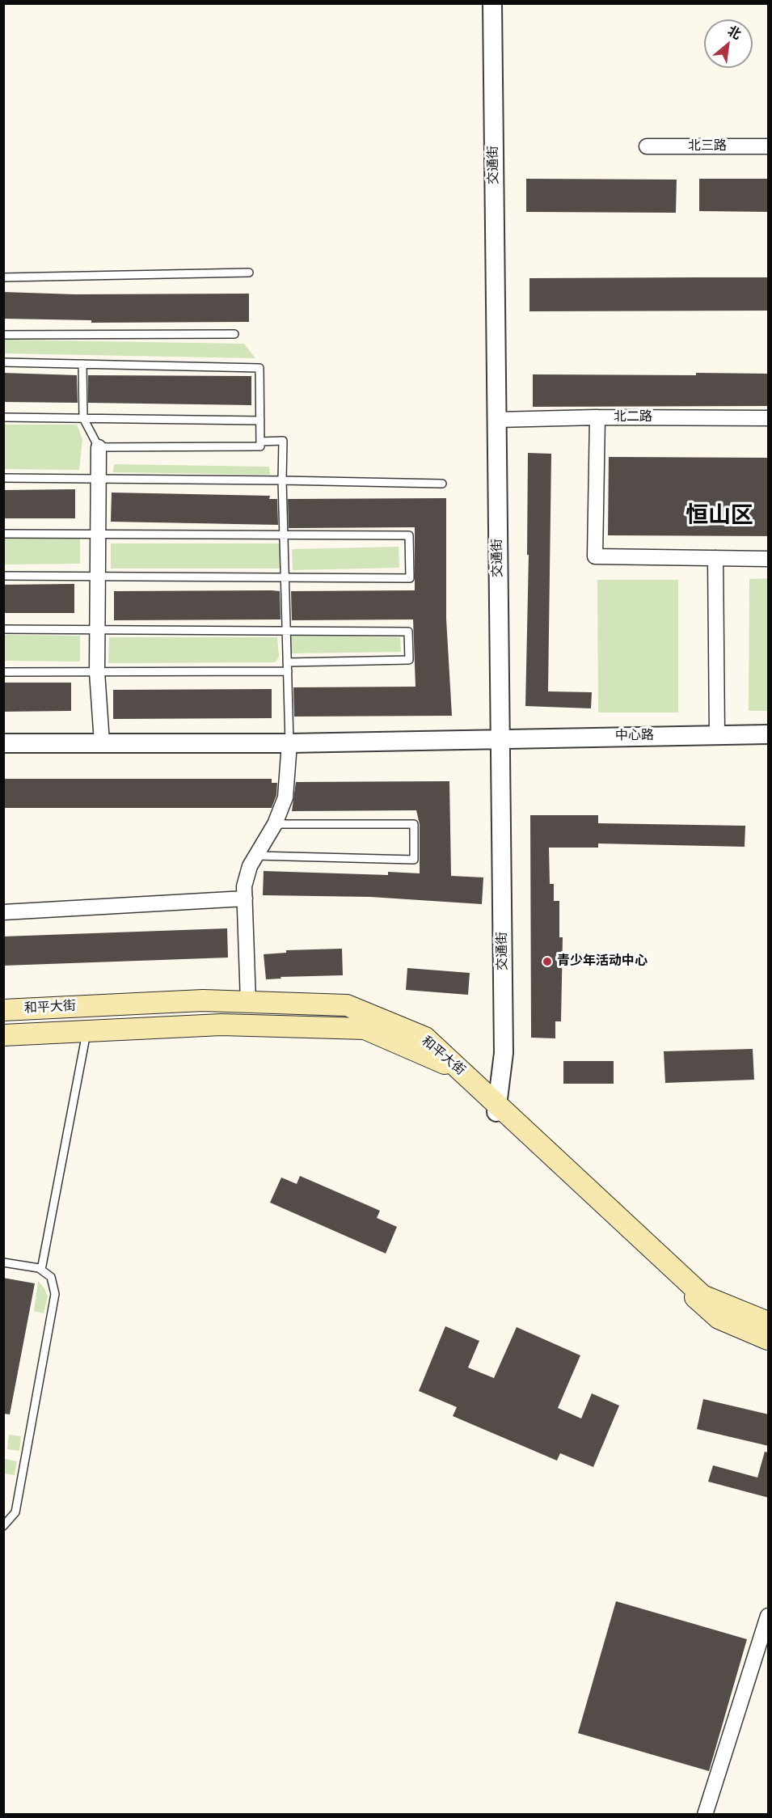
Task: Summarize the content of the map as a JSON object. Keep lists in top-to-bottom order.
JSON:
{
  "streets": {
    "main road": ["和平大街"],
    "street": [
      "北三路",
      "交通街",
      "北二路",
      "中心路"
    ]
  },
  "crossings": [
    ["交通街", "北二路"],
    ["交通街", "中心路"],
    ["交通街", "和平大街"]
  ],
  "districts": ["恒山区"],
  "places": ["青少年活动中心"],
  "north": "top right"
}
